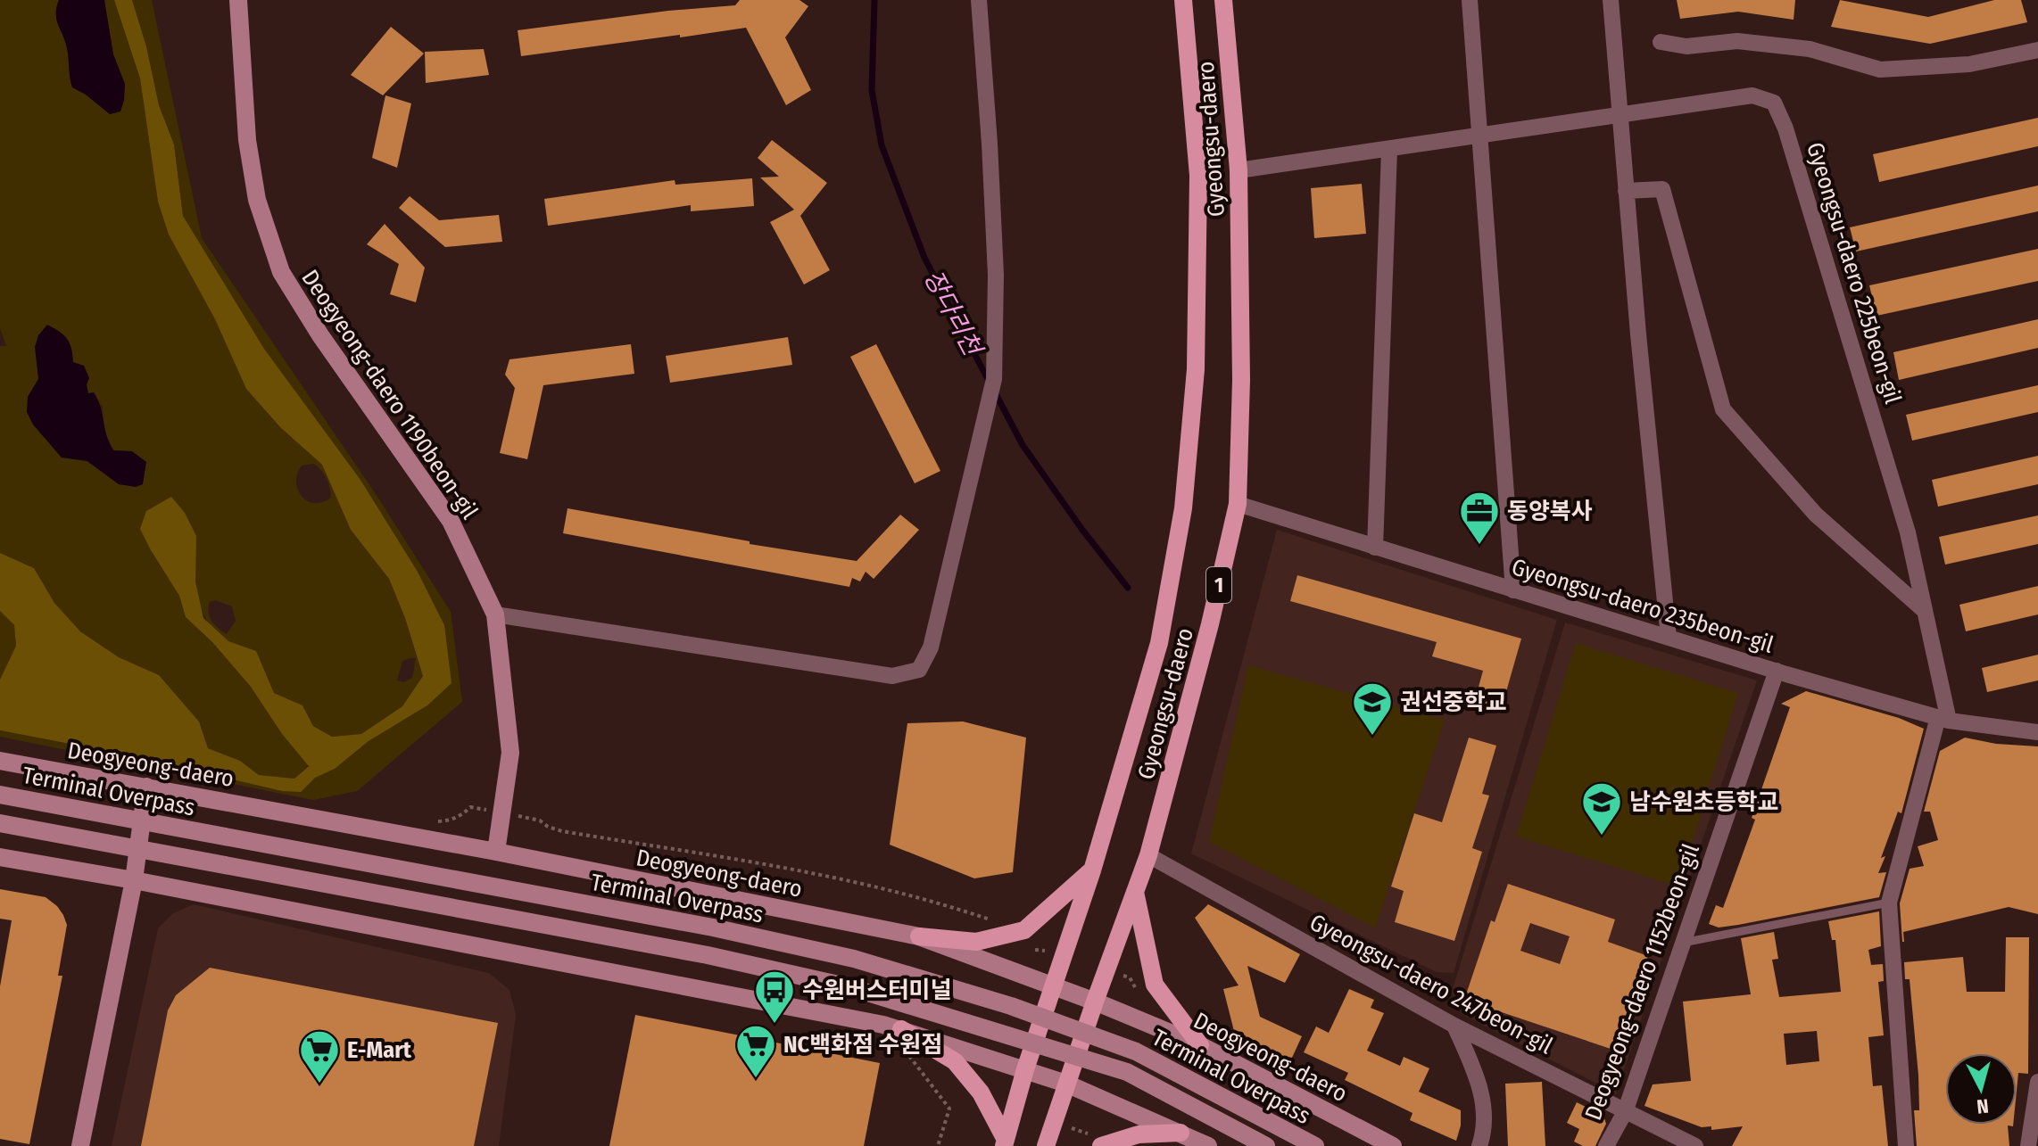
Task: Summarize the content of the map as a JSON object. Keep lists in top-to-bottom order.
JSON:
{
  "streets": {
    "main road": [
      "Gyeongsu-daero",
      "Deogyeong-daero 1190beon-gil",
      "1",
      "Deogyeong-daero",
      "Terminal Overpass"
    ],
    "street": [
      "Gyeongsu-daero 225beon-gil",
      "Gyeongsu-daero 235beon-gil",
      "Deogyeong-daero 1152beon-gil",
      "Gyeongsu-daero 247beon-gil"
    ]
  },
  "crossings": [
    ["Gyeongsu-daero", "Gyeongsu-daero 225beon-gil"],
    ["Gyeongsu-daero", "Gyeongsu-daero 235beon-gil"],
    ["Gyeongsu-daero", "Deogyeong-daero"],
    ["Gyeongsu-daero", "Gyeongsu-daero 247beon-gil"],
    ["Gyeongsu-daero 225beon-gil", "Gyeongsu-daero 235beon-gil"],
    ["Deogyeong-daero 1190beon-gil", "Deogyeong-daero"],
    ["Gyeongsu-daero 235beon-gil", "Deogyeong-daero 1152beon-gil"],
    ["Deogyeong-daero 1152beon-gil", "Gyeongsu-daero 247beon-gil"]
  ],
  "water": ["장다리천"],
  "places": {
    "office": ["동양복사"],
    "school or university": ["권선중학교", "남수원초등학교"],
    "bus stop": ["수원버스터미널"],
    "supermarket": ["NC백화점 수원점", "E-Mart"]
  },
  "north": "bottom"
}
